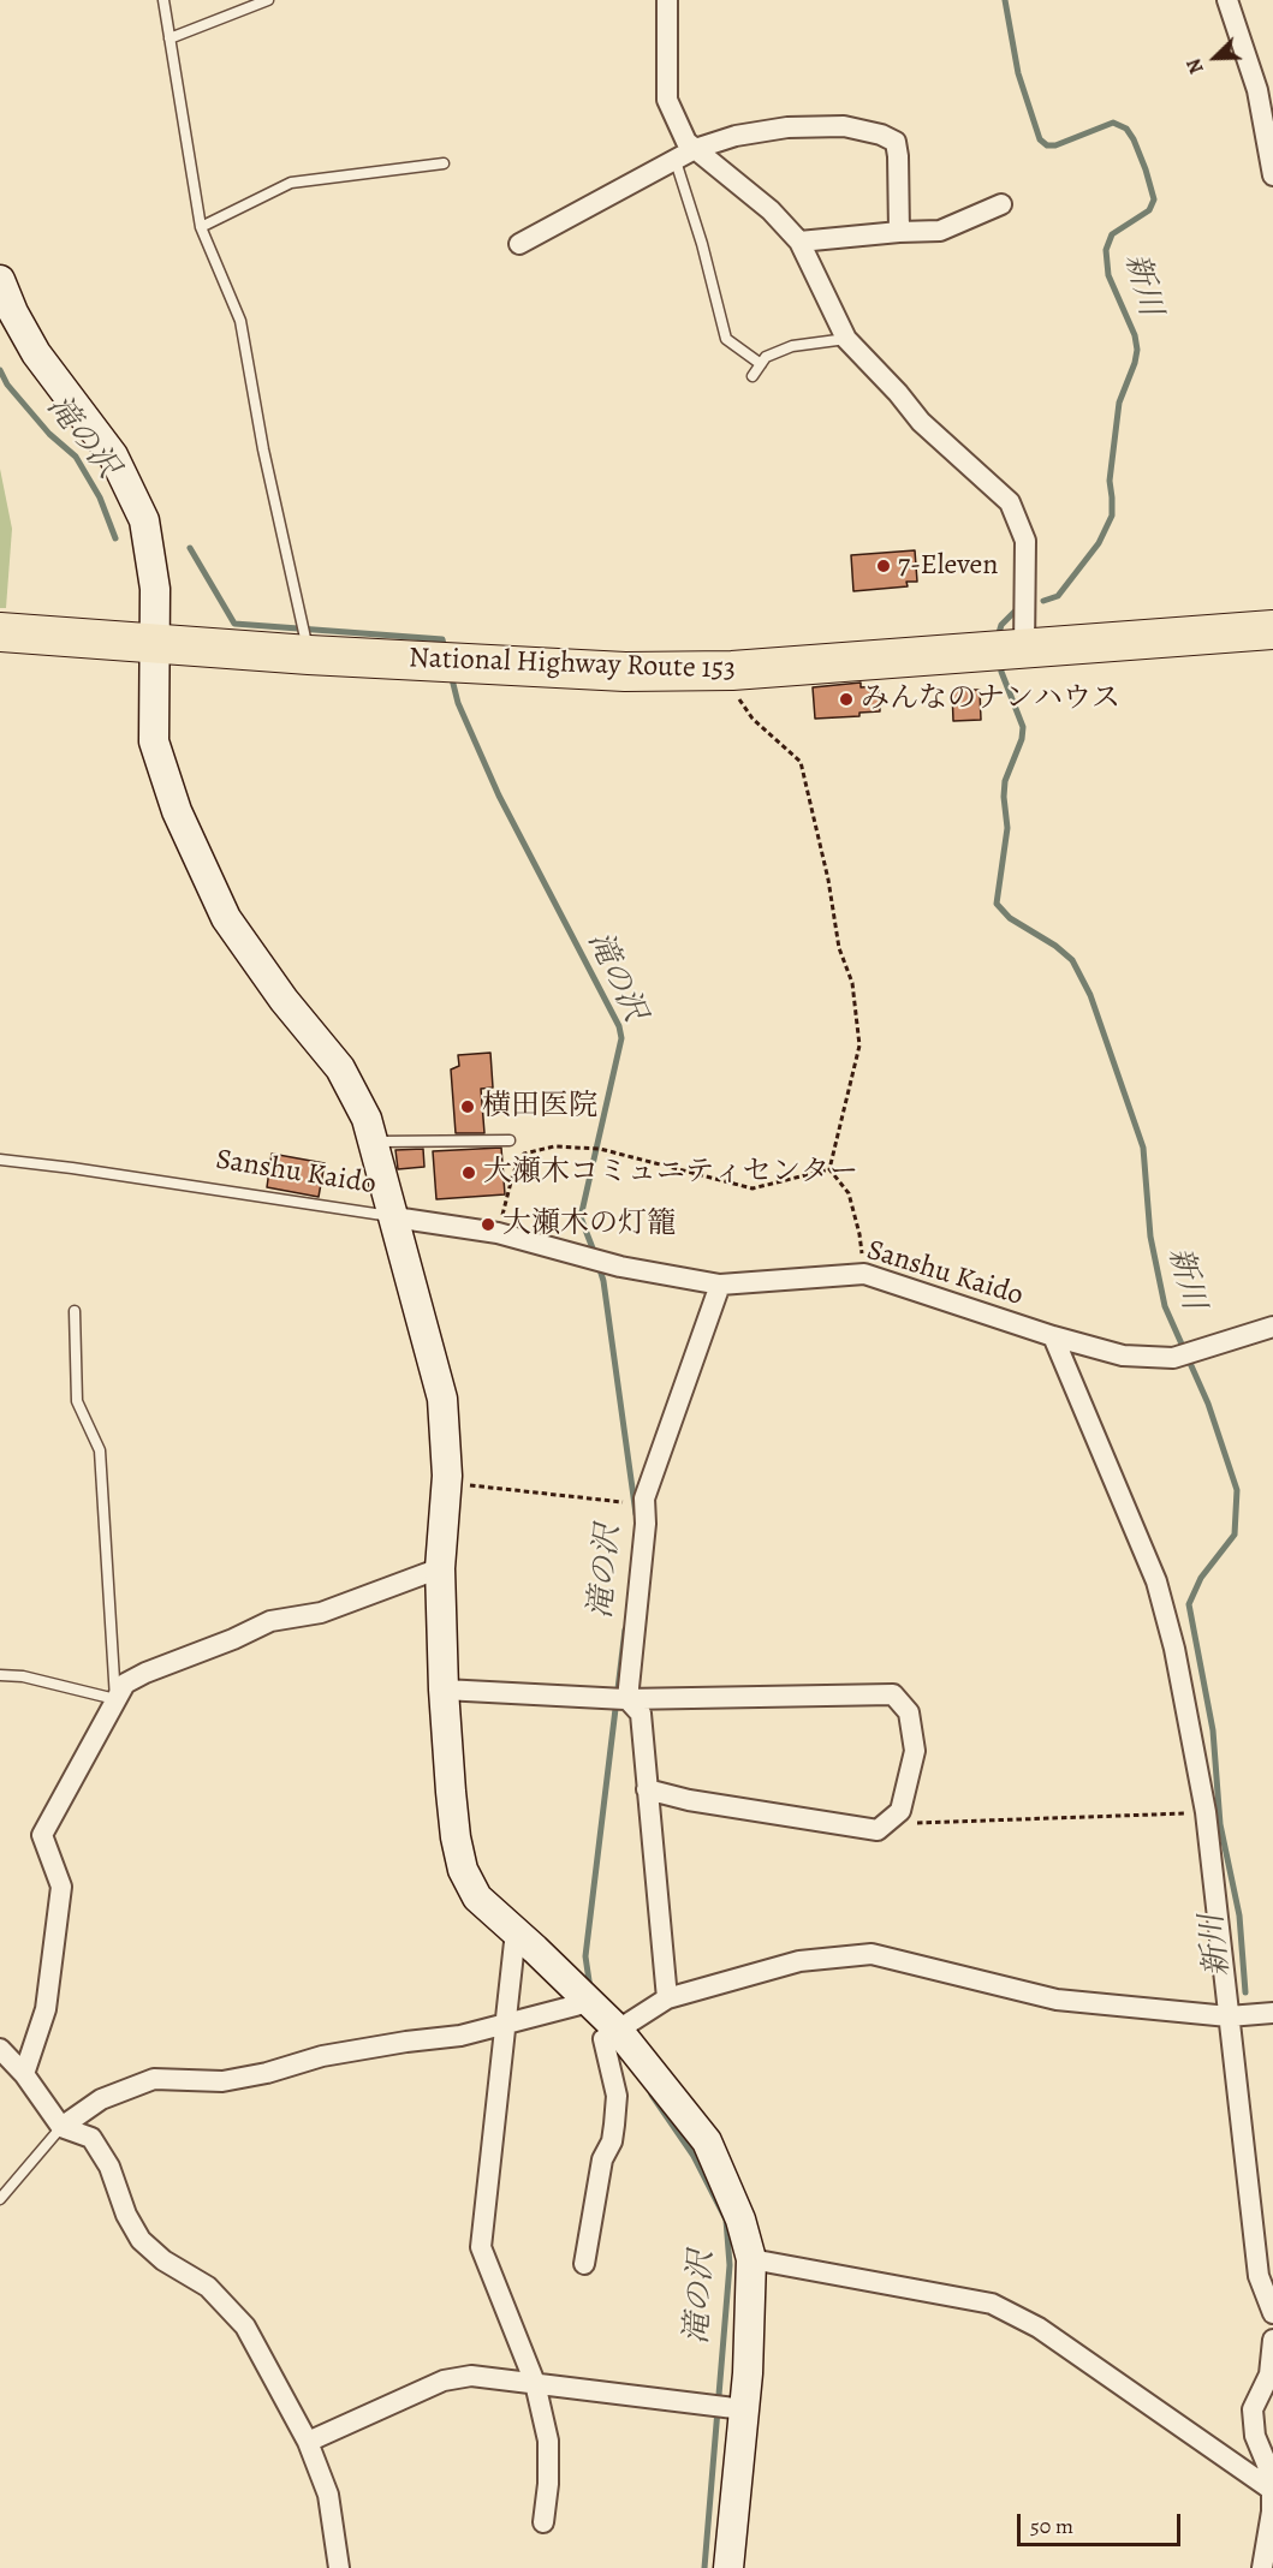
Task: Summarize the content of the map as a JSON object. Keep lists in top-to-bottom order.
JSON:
{
  "streets": {
    "highway": ["National Highway Route 153"],
    "street": ["Sanshu Kaido"]
  },
  "water": ["新川", "滝の沢"],
  "places": [
    "7-Eleven",
    "みんなのナンハウス",
    "横田医院",
    "大瀬木コミュニティセンター",
    "大瀬木の灯籠"
  ],
  "scale_bar": "50 m",
  "north": "bottom left"
}
